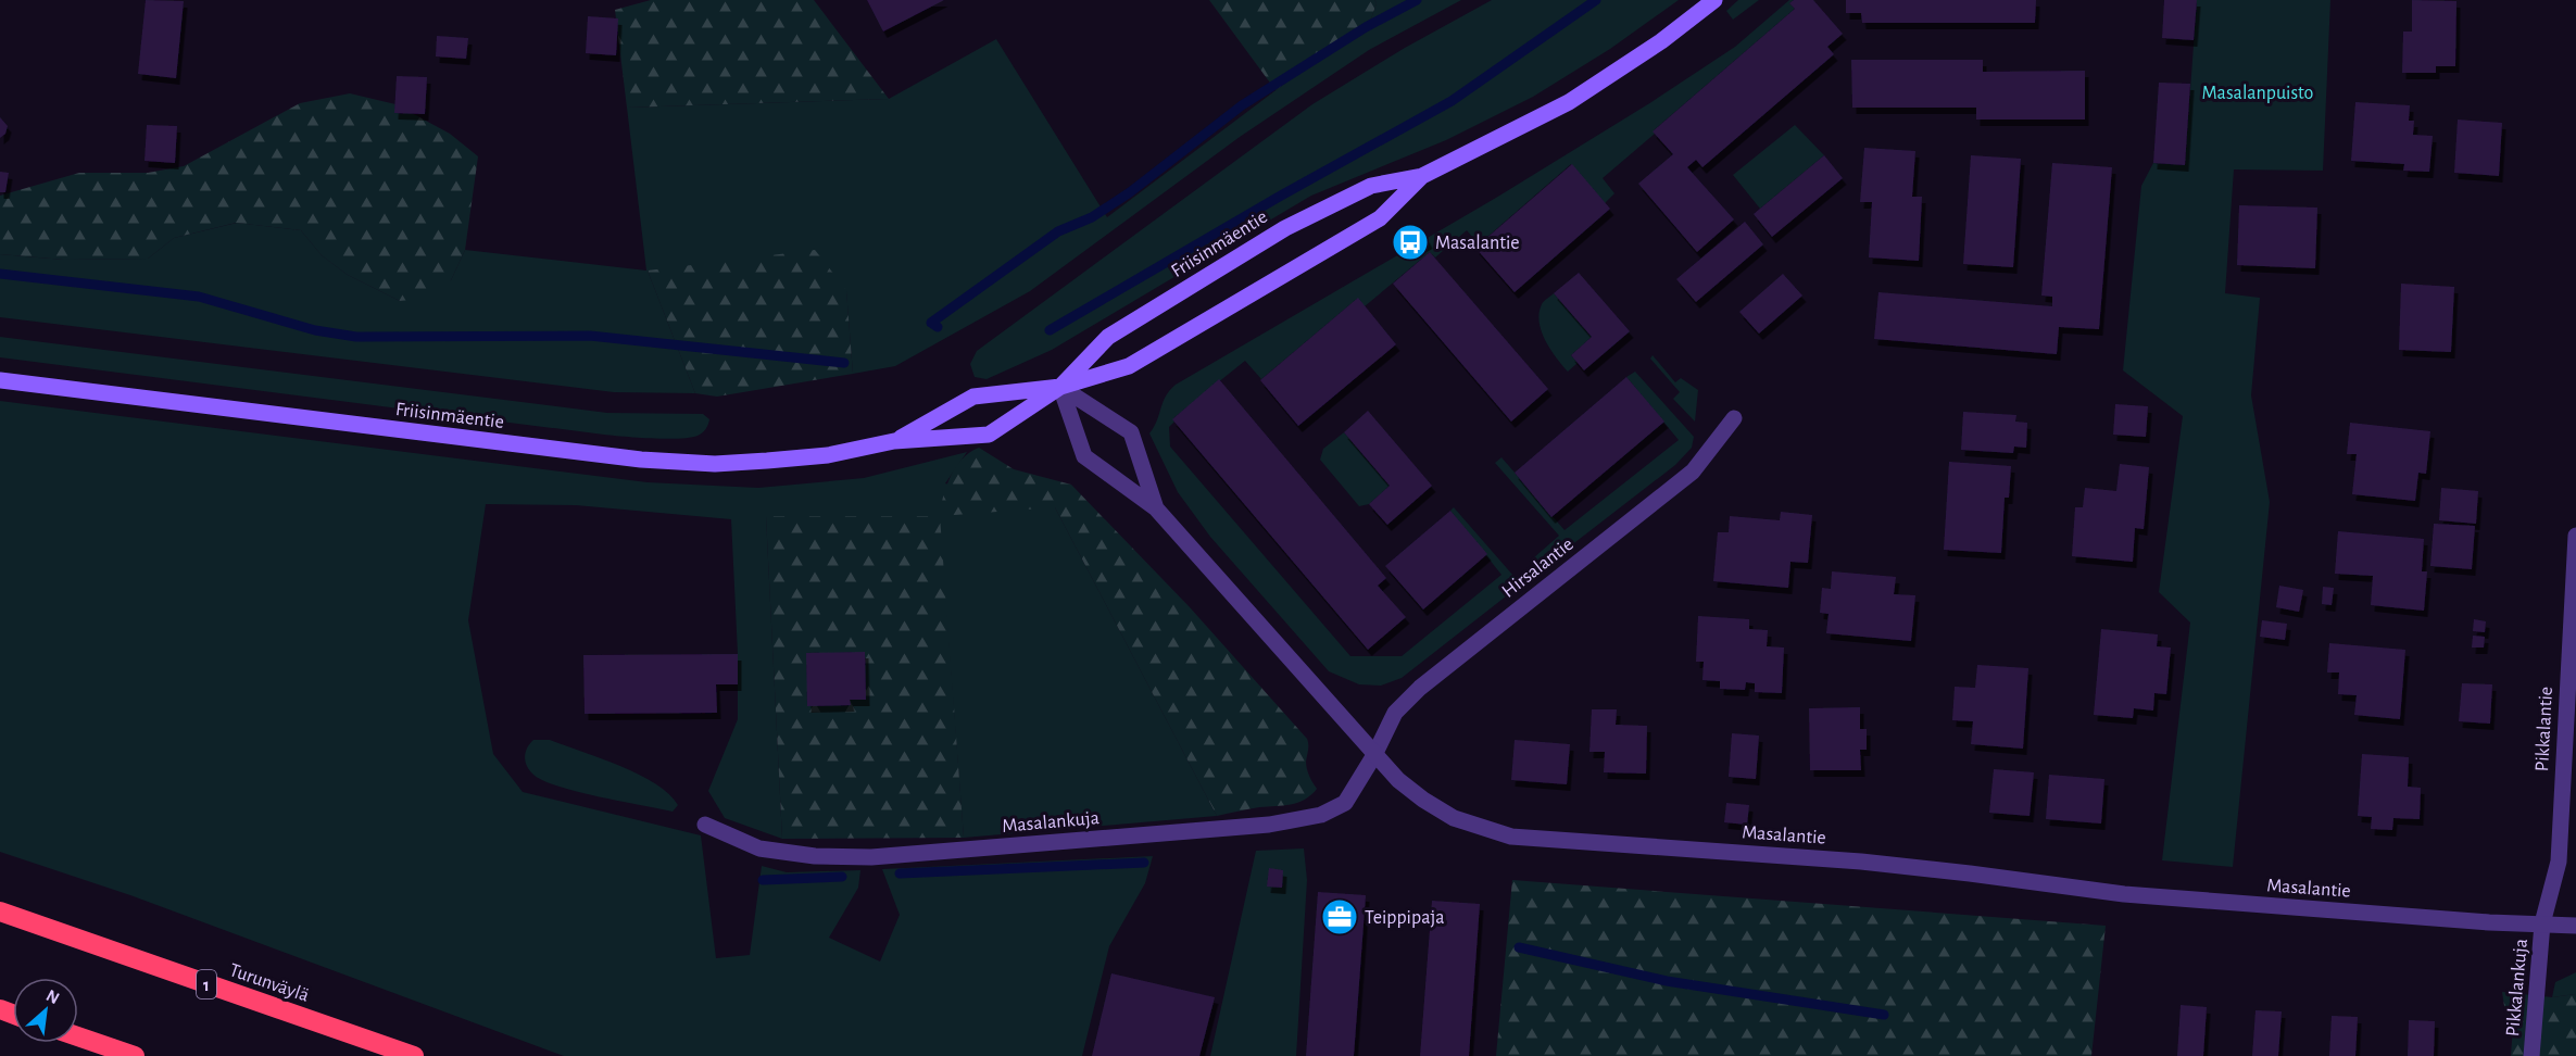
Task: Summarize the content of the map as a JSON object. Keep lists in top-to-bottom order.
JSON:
{
  "streets": {
    "highway": ["Turunväylä", "1"],
    "main road": ["Friisinmäentie"],
    "street": [
      "Hirsalantie",
      "Pikkalantie",
      "Masalankuja",
      "Masalantie",
      "Pikkalankuja"
    ]
  },
  "crossings": [
    ["Friisinmäentie", "Masalantie"],
    ["Hirsalantie", "Masalankuja"],
    ["Hirsalantie", "Masalantie"],
    ["Pikkalantie", "Masalantie"],
    ["Pikkalantie", "Pikkalankuja"],
    ["Masalankuja", "Masalantie"],
    ["Masalantie", "Pikkalankuja"]
  ],
  "parks": ["Masalanpuisto"],
  "places": {
    "bus stop": ["Masalantie"],
    "office": ["Teippipaja"]
  },
  "north": "top right"
}
